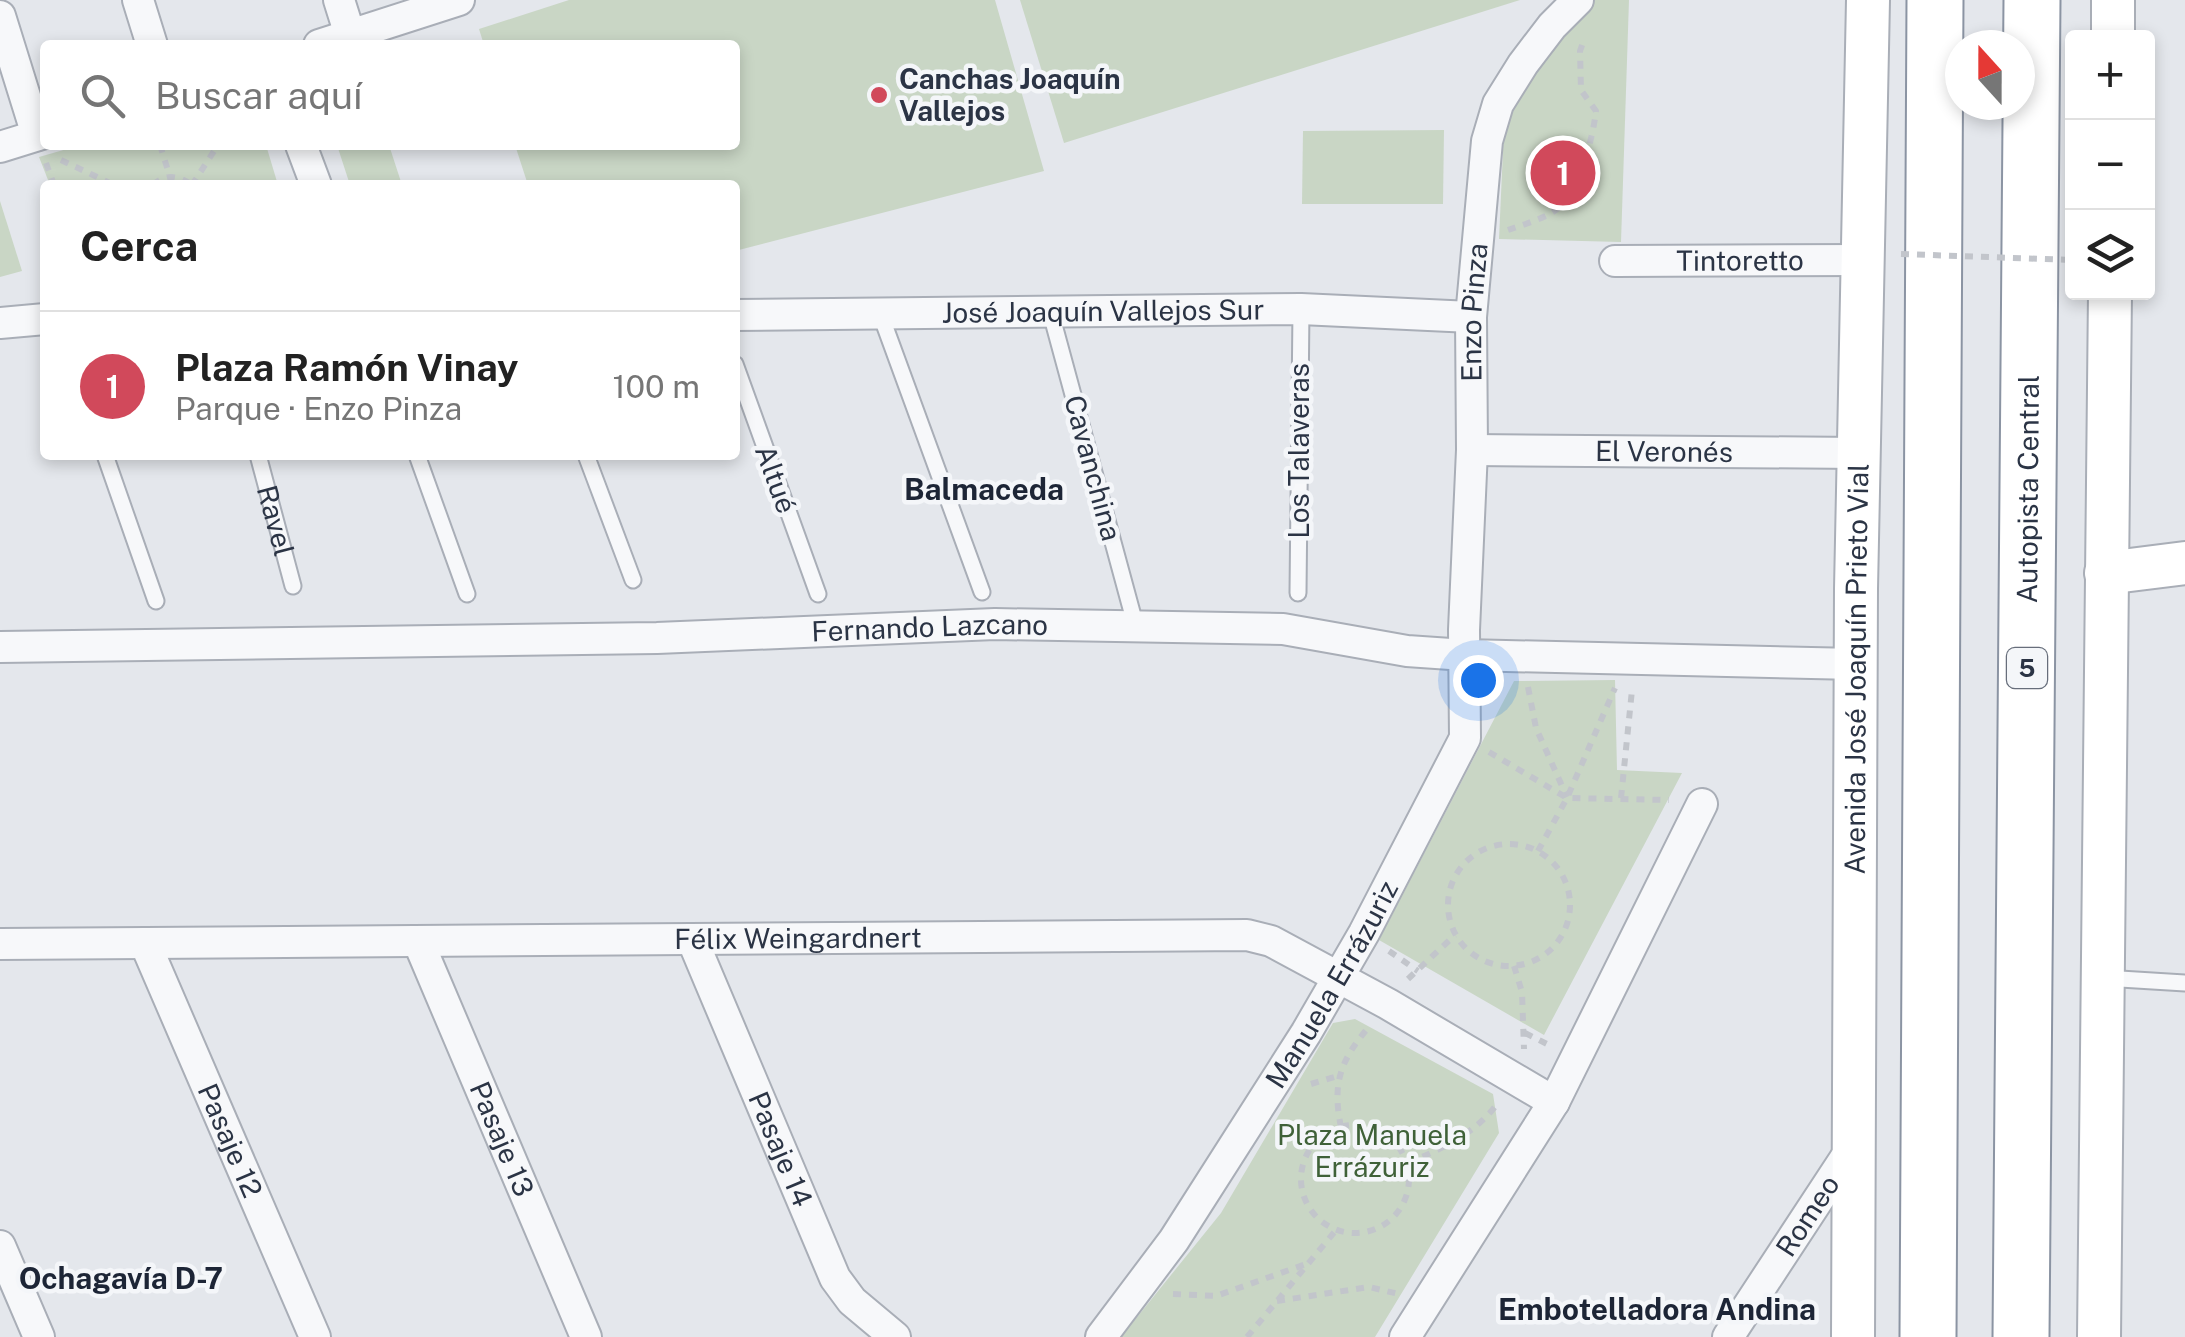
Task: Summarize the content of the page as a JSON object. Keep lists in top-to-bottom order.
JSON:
{
  "streets": {
    "highway": ["Autopista Central", "5"],
    "main road": ["Avenida José Joaquín Prieto Vial"],
    "street": [
      "Tintoretto",
      "José Joaquín Vallejos Sur",
      "Enzo Pinza",
      "El Veronés",
      "Fernando Lazcano",
      "Félix Weingardnert",
      "Manuela Errázuriz",
      "Pasaje 13",
      "Pasaje 12",
      "Pasaje 14",
      "Romeo"
    ],
    "lane": [
      "Los Talaveras",
      "Cavanchina",
      "Altué",
      "Ravel"
    ]
  },
  "crossings": [
    ["Tintoretto", "Avenida José Joaquín Prieto Vial"],
    ["José Joaquín Vallejos Sur", "Enzo Pinza"],
    ["José Joaquín Vallejos Sur", "Los Talaveras"],
    ["José Joaquín Vallejos Sur", "Cavanchina"],
    ["Enzo Pinza", "El Veronés"],
    ["Enzo Pinza", "Fernando Lazcano"],
    ["Enzo Pinza", "Manuela Errázuriz"],
    ["El Veronés", "Avenida José Joaquín Prieto Vial"],
    ["Cavanchina", "Fernando Lazcano"],
    ["Fernando Lazcano", "Avenida José Joaquín Prieto Vial"],
    ["Fernando Lazcano", "Manuela Errázuriz"],
    ["Avenida José Joaquín Prieto Vial", "Romeo"],
    ["Félix Weingardnert", "Manuela Errázuriz"],
    ["Félix Weingardnert", "Pasaje 13"],
    ["Félix Weingardnert", "Pasaje 12"],
    ["Félix Weingardnert", "Pasaje 14"]
  ],
  "districts": ["Balmaceda", "Ochagavía D-7", "Embotelladora Andina"],
  "parks": ["Plaza Manuela Errázuriz"],
  "places": ["Canchas Joaquín Vallejos"],
  "north": "top",
  "page": {
    "map_buttons": ["+", "−"],
    "search": "Buscar aquí",
    "pins": "1",
    "heading": "Cerca",
    "list": [
      {
        "mark": "1",
        "name": "Plaza Ramón Vinay",
        "note": "Parque · Enzo Pinza",
        "value": "100 m"
      }
    ]
  }
}
